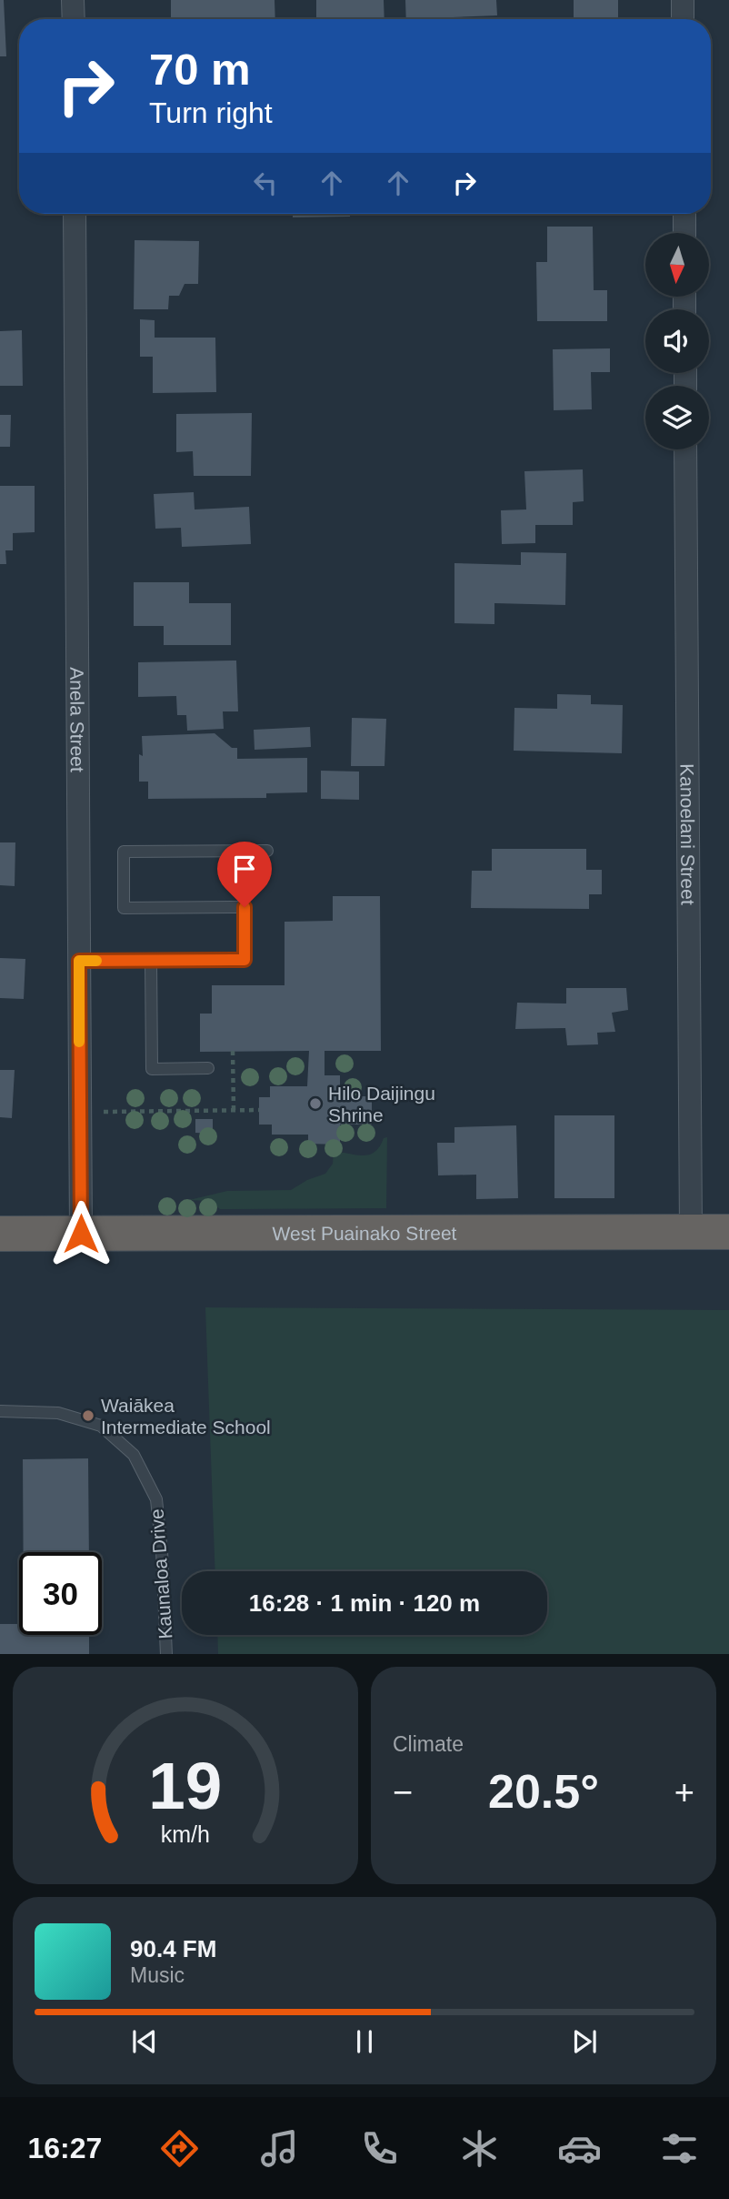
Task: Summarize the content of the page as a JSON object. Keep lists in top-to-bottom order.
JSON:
{
  "streets": {
    "highway": ["West Puainako Street"],
    "street": ["Anela Street", "Kanoelani Street"],
    "lane": ["Kaunaloa Drive"]
  },
  "crossings": [
    ["Anela Street", "West Puainako Street"],
    ["Kanoelani Street", "West Puainako Street"]
  ],
  "places": ["Hilo Daijingu Shrine", "Waiākea Intermediate School"],
  "north": "bottom",
  "page": {
    "turn": ["70 m", "Turn right"],
    "limit": "30",
    "trip": "16:28 · 1 min · 120 m",
    "tile": "Climate",
    "heat": ["−", "20.5°", "+"],
    "song": ["90.4 FM", "Music"],
    "tabs": "16:27",
    "gauge": ["19", "km/h"]
  }
}
